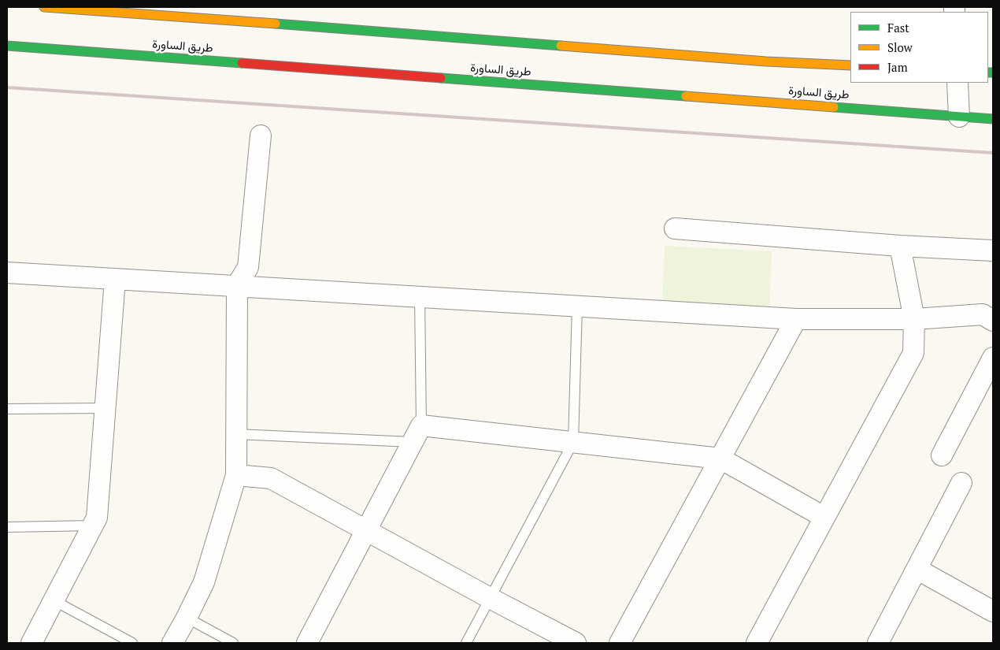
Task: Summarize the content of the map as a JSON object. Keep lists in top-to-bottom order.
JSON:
{
  "streets": {
    "main road": ["طريق الساورة"]
  },
  "legend": ["Fast", "Slow", "Jam"]
}
